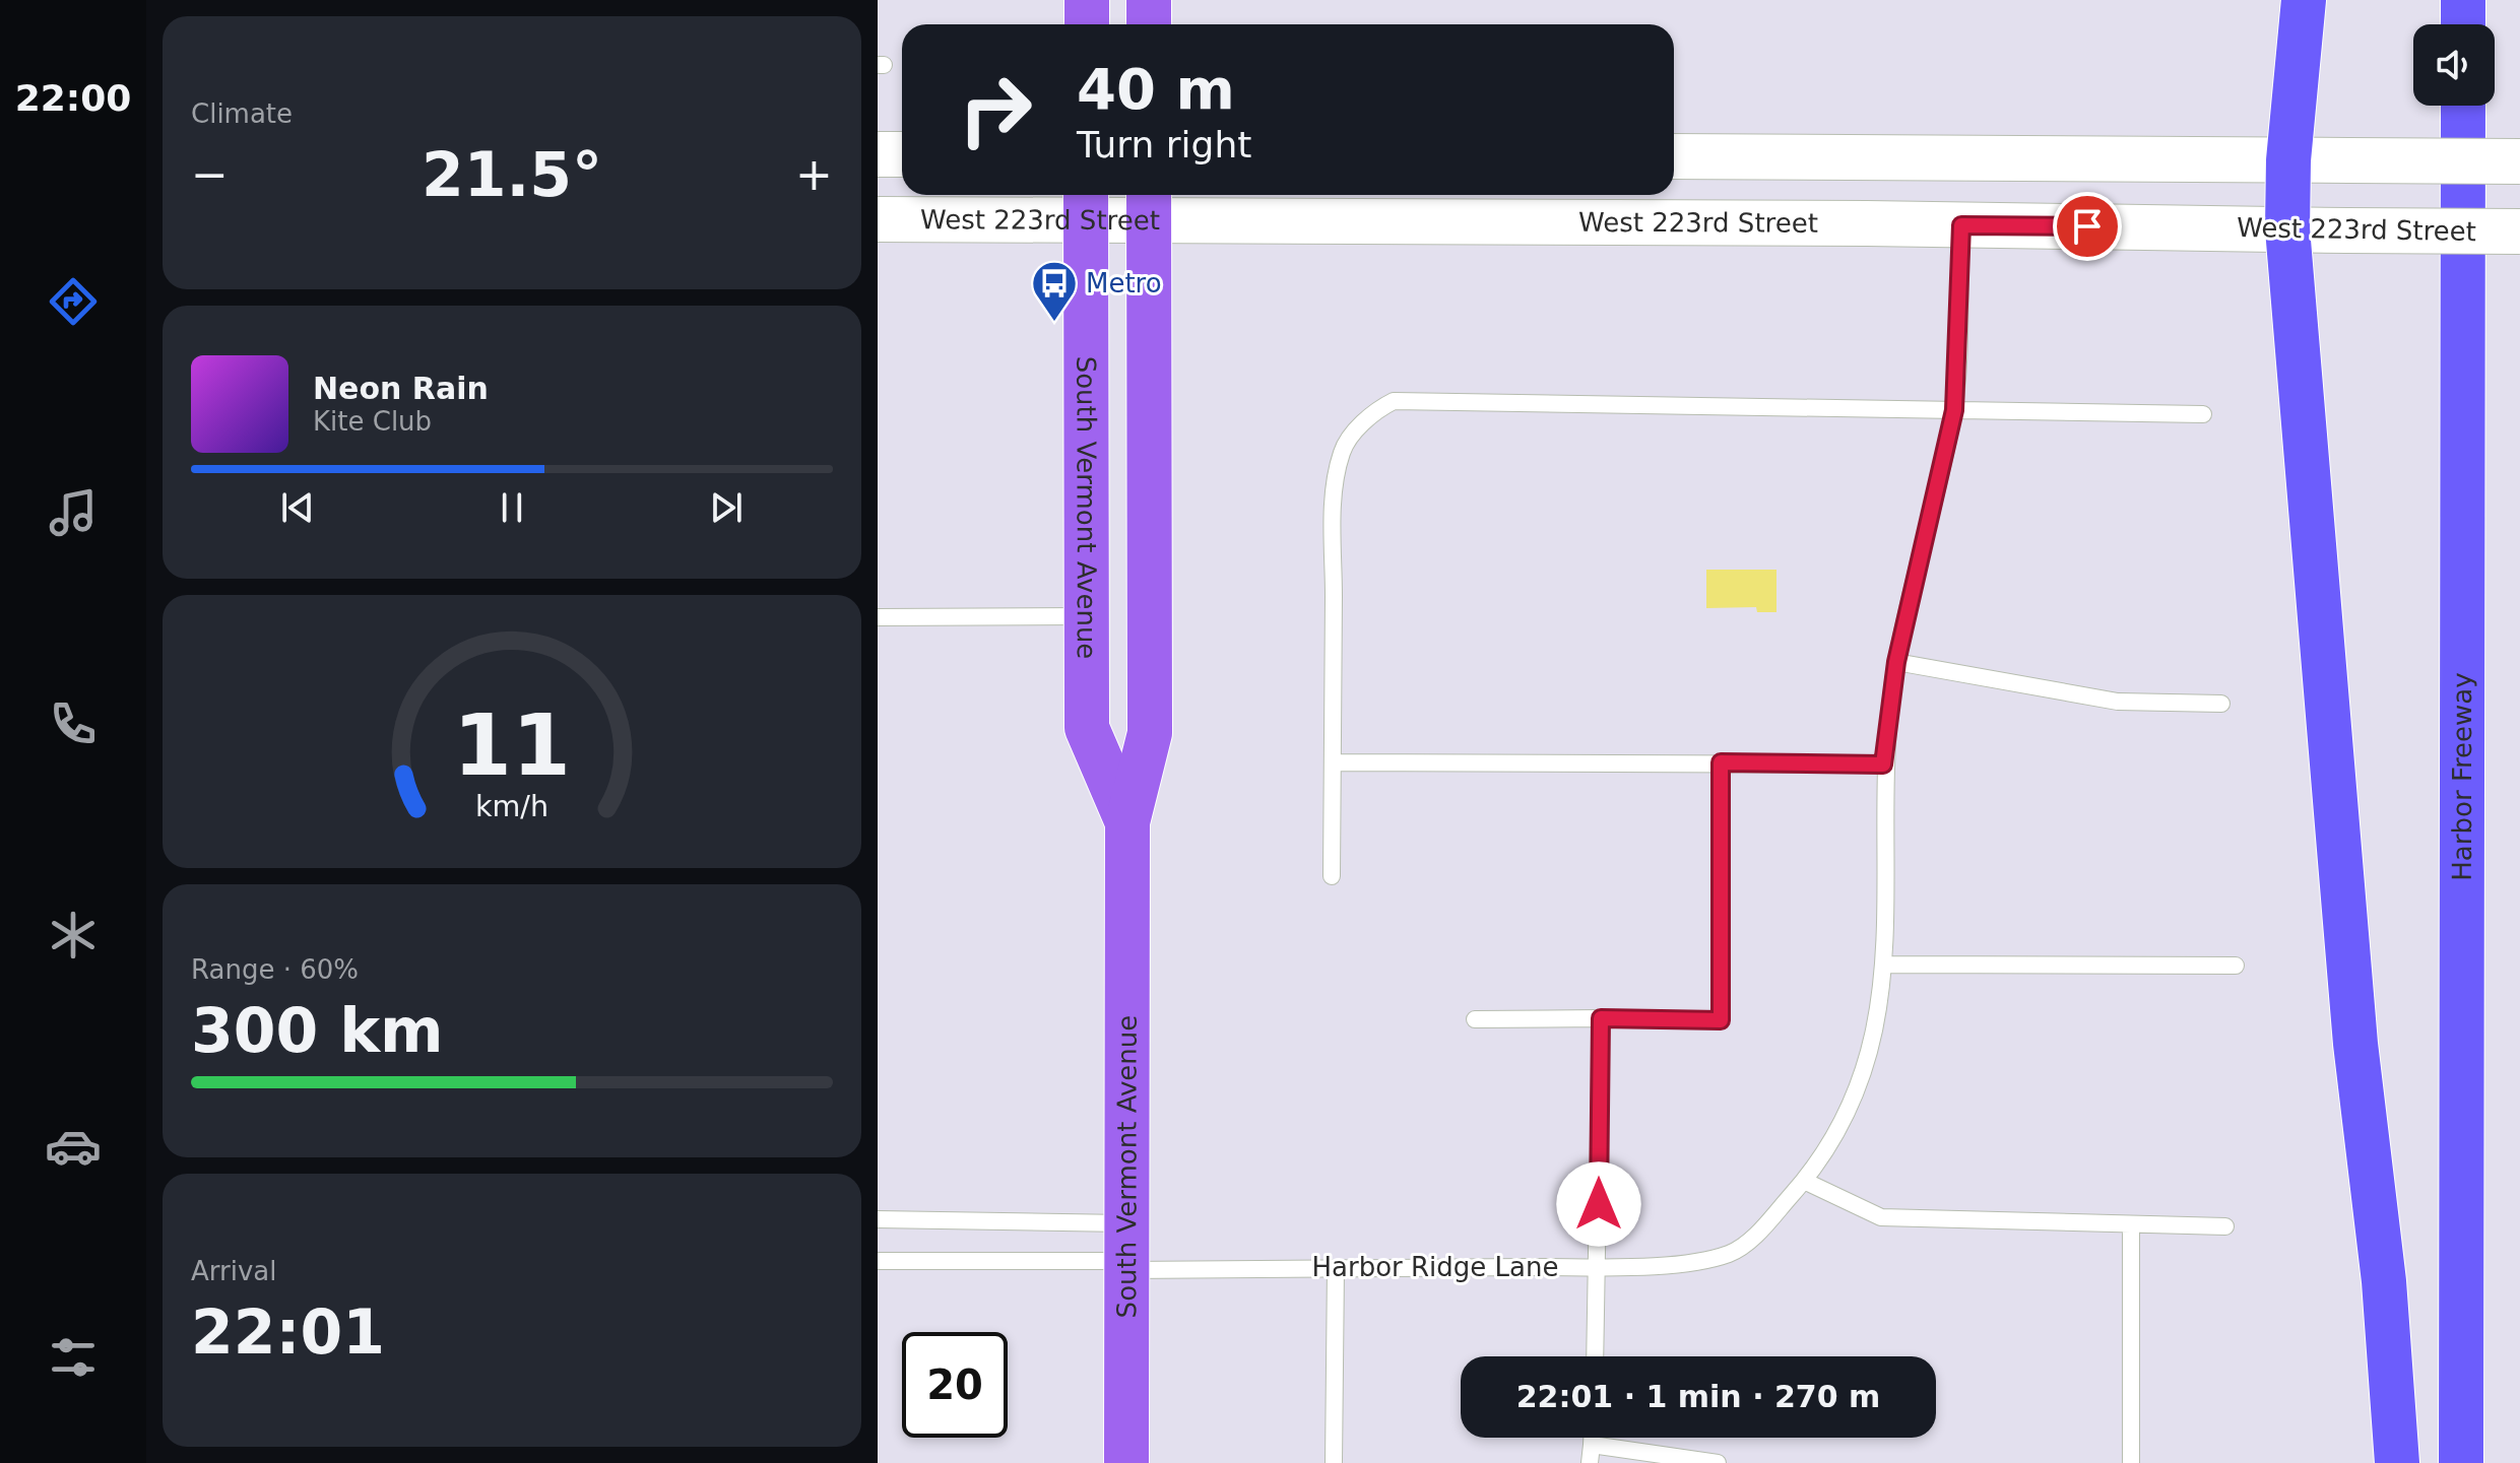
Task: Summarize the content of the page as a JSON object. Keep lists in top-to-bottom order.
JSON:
{
  "streets": {
    "highway": ["Harbor Freeway"],
    "main road": ["West 223rd Street", "South Vermont Avenue"],
    "lane": ["Harbor Ridge Lane"]
  },
  "crossings": [
    ["West 223rd Street", "South Vermont Avenue"],
    ["West 223rd Street", "Harbor Ridge Lane"],
    ["South Vermont Avenue", "Harbor Ridge Lane"]
  ],
  "places": {
    "bus stop": ["Metro"]
  },
  "page": {
    "tabs": "22:00",
    "tile": [
      "Climate",
      ["Range · 60%", "300 km"],
      ["Arrival", "22:01"]
    ],
    "turn": ["40 m", "Turn right"],
    "heat": ["−", "21.5°", "+"],
    "song": ["Neon Rain", "Kite Club"],
    "limit": "20",
    "trip": "22:01 · 1 min · 270 m",
    "gauge": ["11", "km/h"]
  }
}
